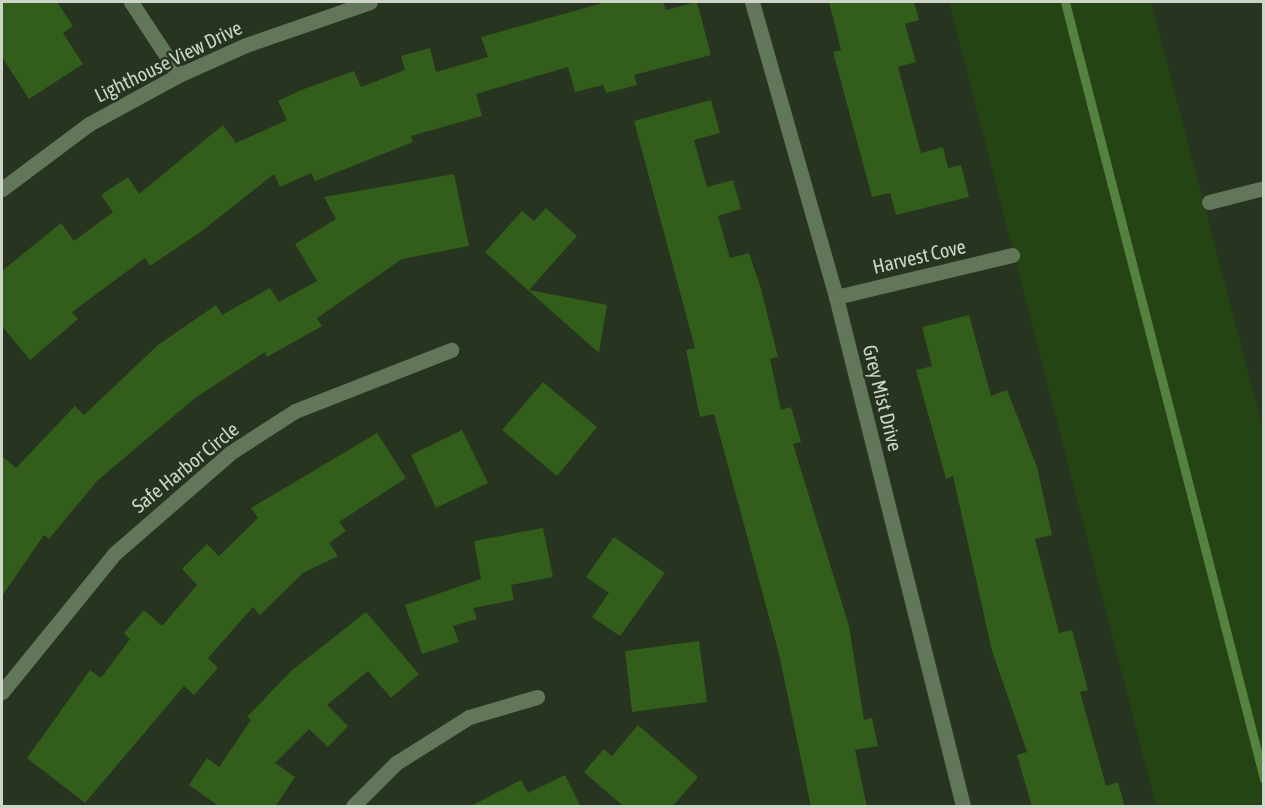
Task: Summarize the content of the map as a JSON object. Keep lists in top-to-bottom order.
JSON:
{
  "streets": {
    "street": [
      "Lighthouse View Drive",
      "Harvest Cove",
      "Grey Mist Drive",
      "Safe Harbor Circle"
    ]
  },
  "crossings": [
    ["Harvest Cove", "Grey Mist Drive"]
  ]
}
